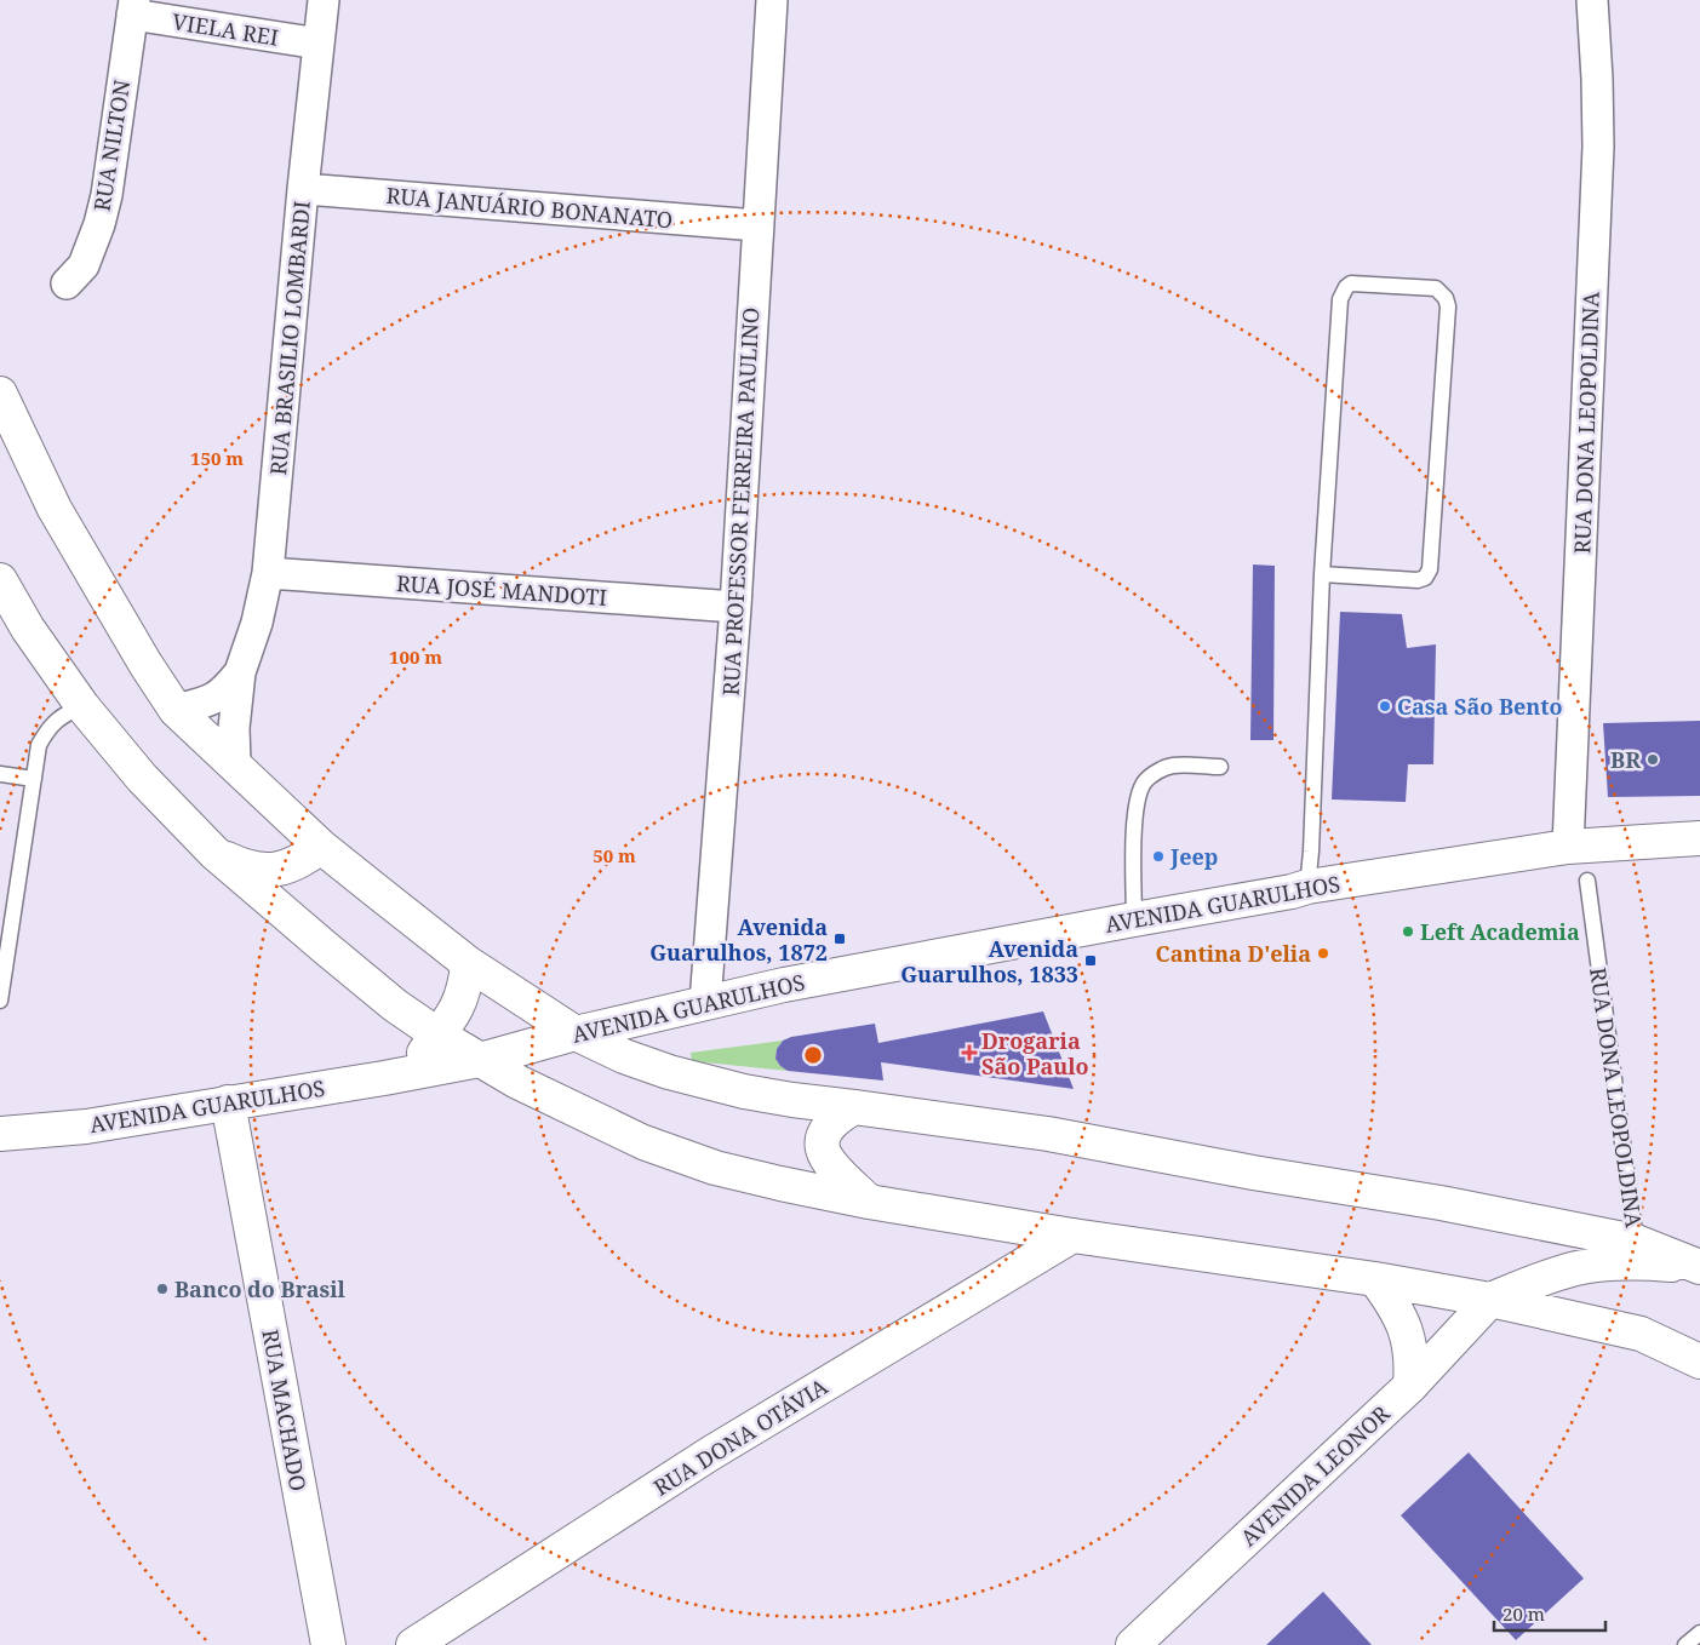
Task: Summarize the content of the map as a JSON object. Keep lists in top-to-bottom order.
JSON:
{
  "streets": {
    "main road": [
      "AVENIDA GUARULHOS",
      "RUA MACHADO",
      "RUA DONA OTÁVIA",
      "AVENIDA LEONOR"
    ],
    "street": [
      "VIELA REI",
      "RUA NILTON",
      "RUA JANUÁRIO BONANATO",
      "RUA BRASILIO LOMBARDI",
      "RUA DONA LEOPOLDINA",
      "RUA PROFESSOR FERREIRA PAULINO",
      "RUA JOSÉ MANDOTI"
    ]
  },
  "crossings": [
    ["VIELA REI", "RUA NILTON"],
    ["VIELA REI", "RUA BRASILIO LOMBARDI"],
    ["RUA JANUÁRIO BONANATO", "RUA BRASILIO LOMBARDI"],
    ["RUA JANUÁRIO BONANATO", "RUA PROFESSOR FERREIRA PAULINO"],
    ["RUA BRASILIO LOMBARDI", "RUA JOSÉ MANDOTI"],
    ["RUA DONA LEOPOLDINA", "AVENIDA GUARULHOS"],
    ["RUA PROFESSOR FERREIRA PAULINO", "RUA JOSÉ MANDOTI"],
    ["RUA PROFESSOR FERREIRA PAULINO", "AVENIDA GUARULHOS"],
    ["AVENIDA GUARULHOS", "RUA MACHADO"]
  ],
  "places": {
    "other": [
      "Casa São Bento",
      "BR",
      "Jeep",
      "Left Academia",
      "Cantina D'elia",
      "Banco do Brasil"
    ],
    "transit": ["Avenida Guarulhos, 1872", "Avenida Guarulhos, 1833"],
    "health": ["Drogaria São Paulo"]
  },
  "scale_bar": "20 m",
  "rings": ["150 m", "100 m", "50 m"]
}
